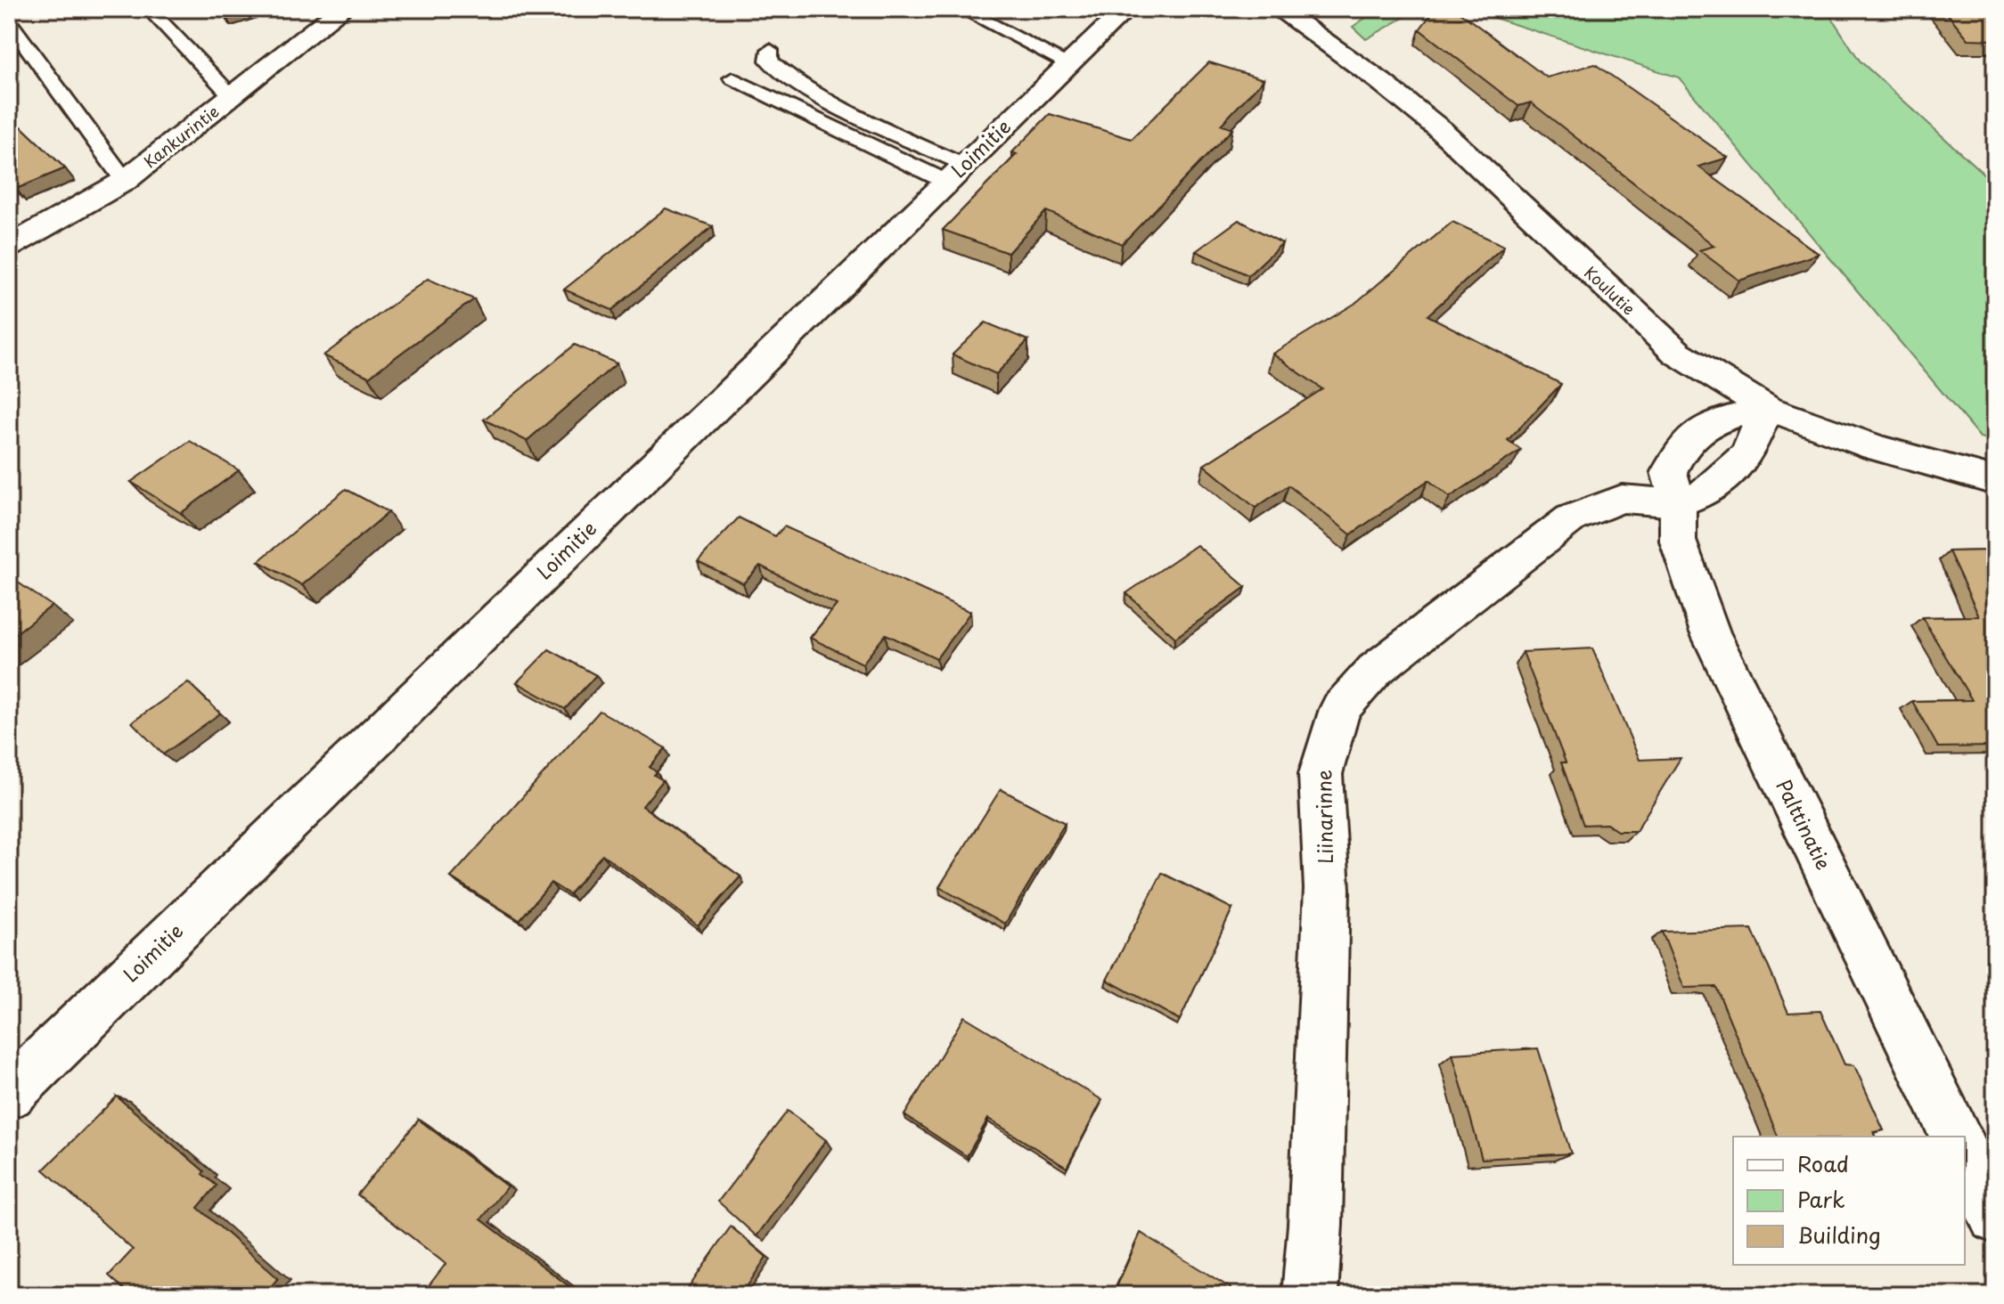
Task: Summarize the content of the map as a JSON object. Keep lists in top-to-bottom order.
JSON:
{
  "streets": {
    "street": [
      "Kankurintie",
      "Loimitie",
      "Koulutie",
      "Liinarinne",
      "Palttinatie"
    ]
  },
  "crossings": [
    ["Koulutie", "Palttinatie"],
    ["Liinarinne", "Palttinatie"]
  ],
  "legend": ["Road", "Park", "Building"]
}
